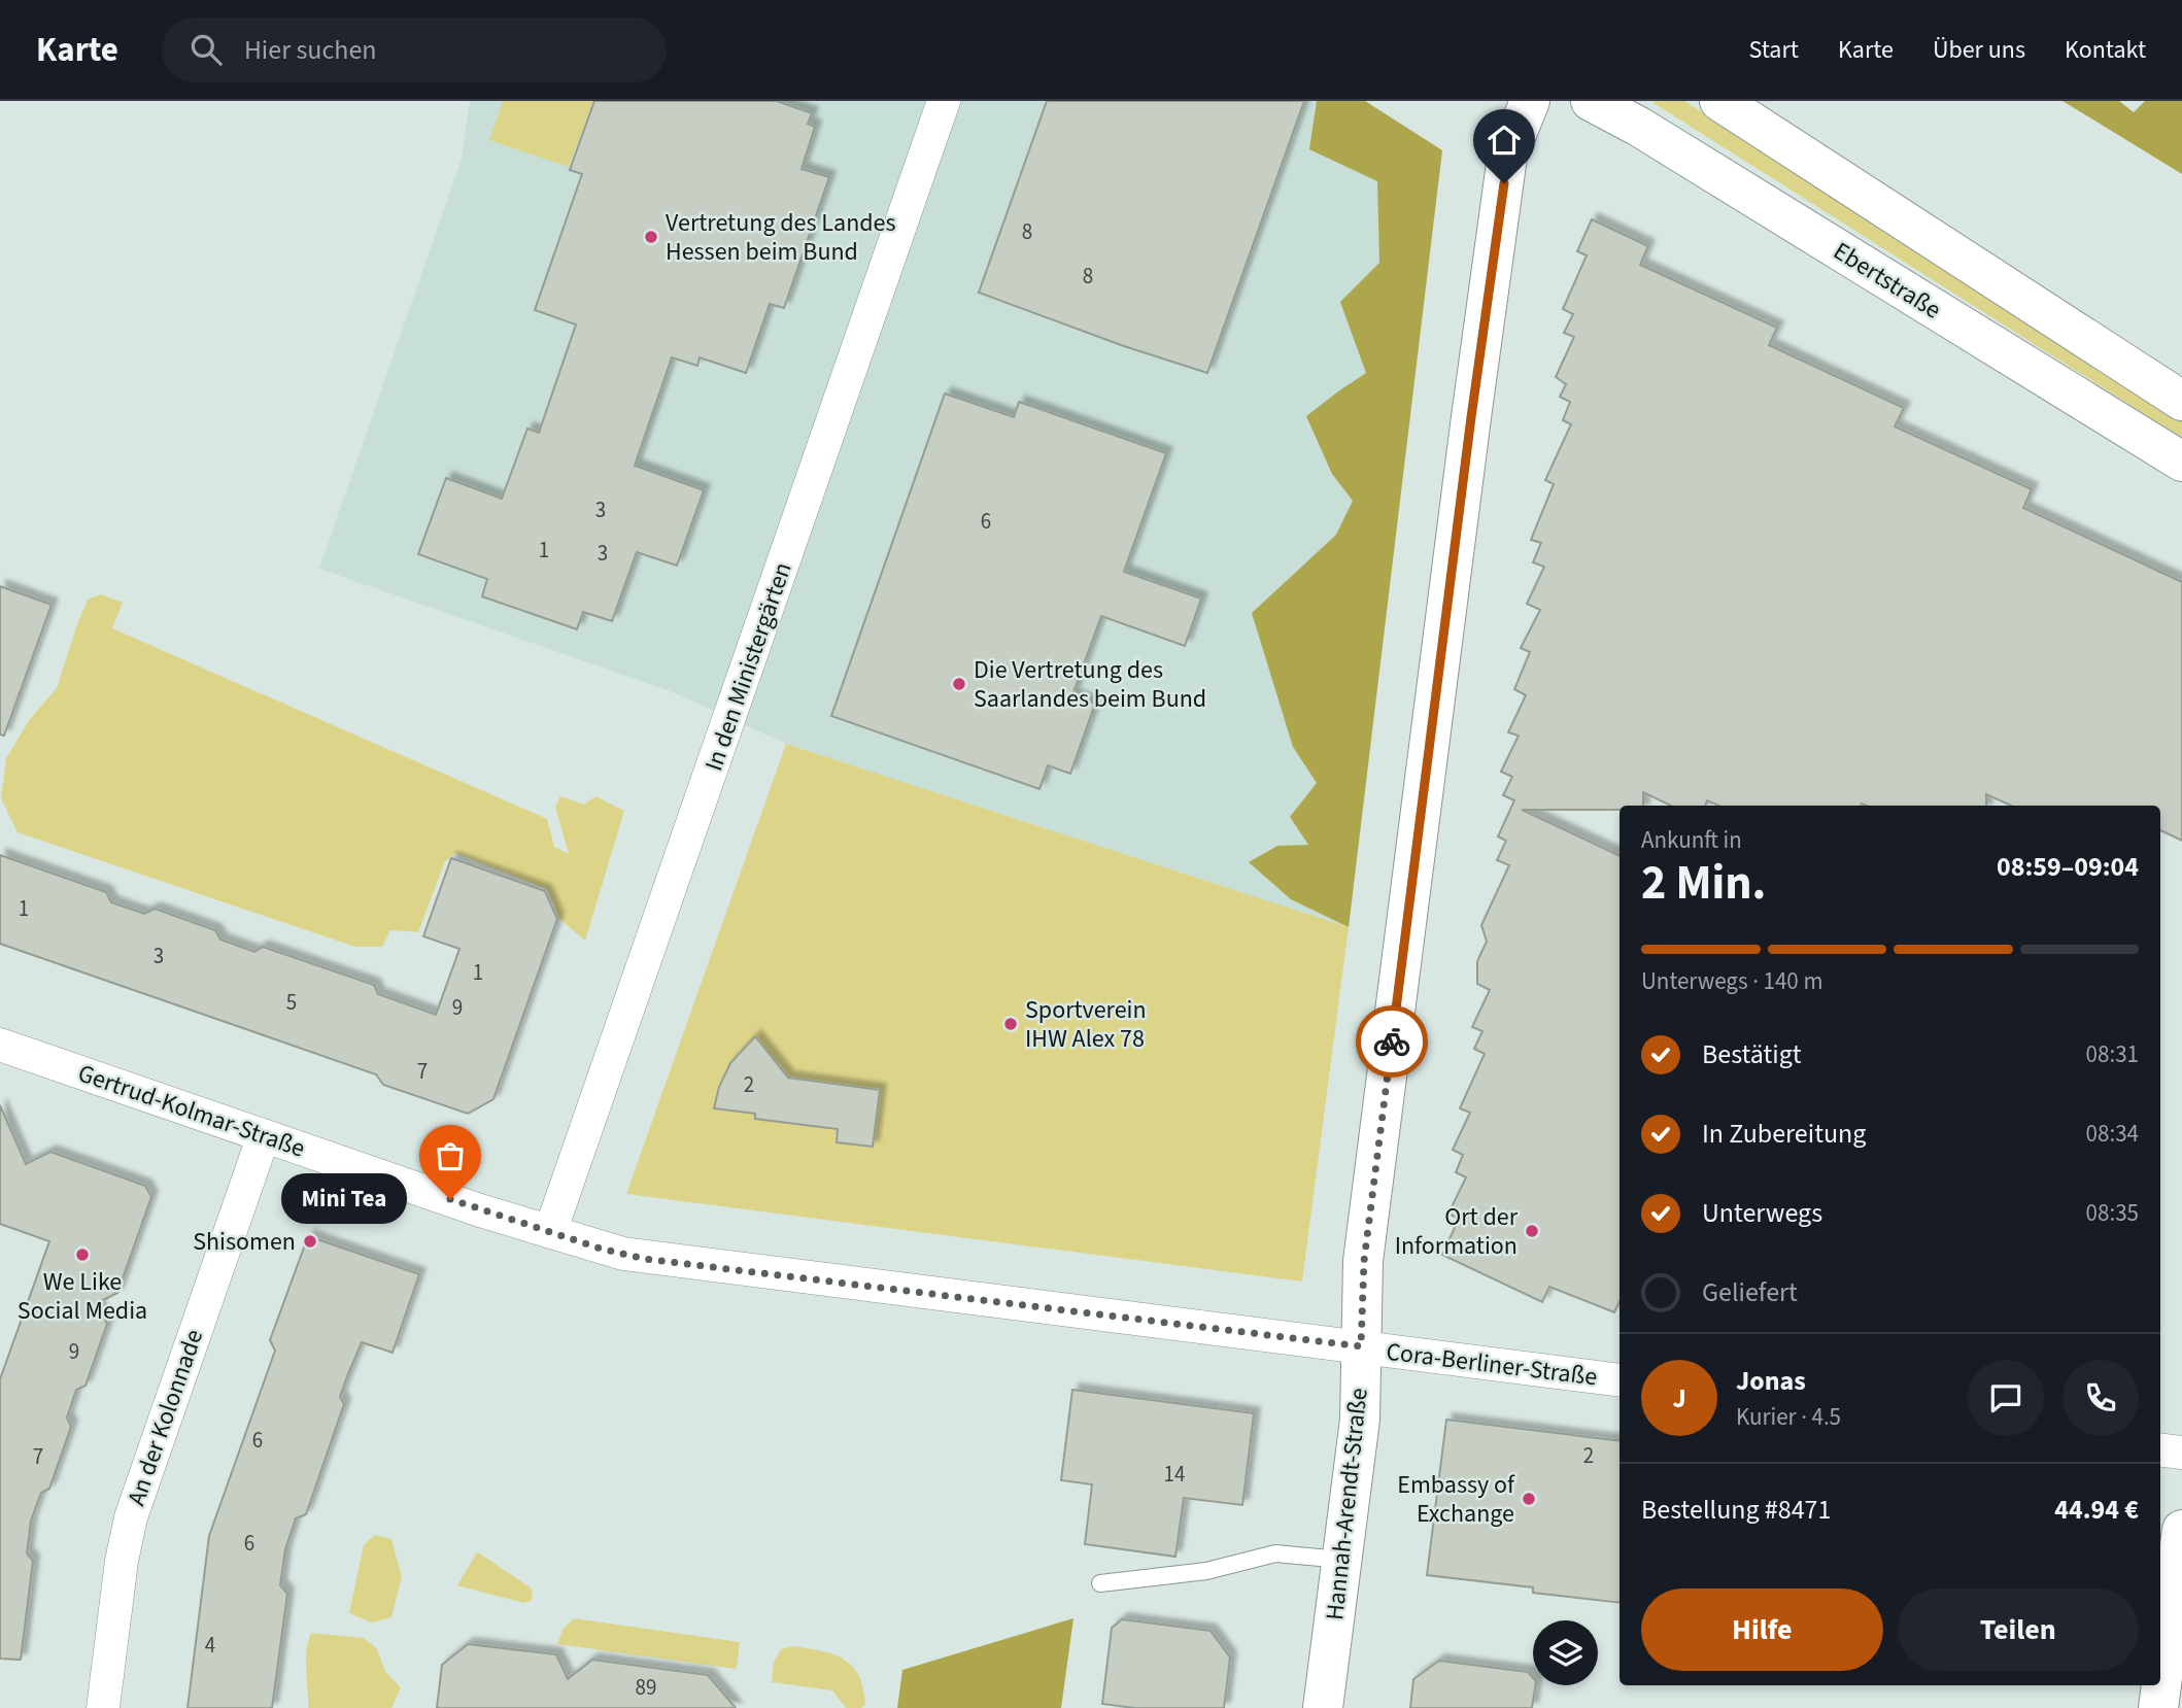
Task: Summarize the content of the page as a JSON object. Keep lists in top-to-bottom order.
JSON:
{
  "streets": {
    "street": [
      "Ebertstraße",
      "In den Ministergärten",
      "Gertrud-Kolmar-Straße",
      "Cora-Berliner-Straße",
      "An der Kolonnade",
      "Hannah-Arendt-Straße"
    ]
  },
  "crossings": [
    ["In den Ministergärten", "Gertrud-Kolmar-Straße"],
    ["Gertrud-Kolmar-Straße", "Cora-Berliner-Straße"],
    ["Gertrud-Kolmar-Straße", "An der Kolonnade"],
    ["Gertrud-Kolmar-Straße", "Hannah-Arendt-Straße"],
    ["Cora-Berliner-Straße", "Hannah-Arendt-Straße"]
  ],
  "places": [
    "Vertretung des Landes Hessen beim Bund",
    "Die Vertretung des Saarlandes beim Bund",
    "Sportverein IHW Alex 78",
    "Mini Tea",
    "Ort der Information",
    "Shisomen",
    "We Like Social Media",
    "Embassy of Exchange"
  ],
  "house_numbers": [
    "8",
    "8",
    "3",
    "6",
    "1",
    "3",
    "1",
    "3",
    "1",
    "5",
    "9",
    "7",
    "2",
    "9",
    "6",
    "2",
    "7",
    "14",
    "6",
    "4",
    "89"
  ],
  "page": {
    "header": "Karte",
    "search": "Hier suchen",
    "nav": [
      "Start",
      "Karte",
      "Über uns",
      "Kontakt"
    ],
    "heading": ["2 Min.", "Ankunft in", "08:59–09:04"],
    "panel": [
      "Jonas",
      "Kurier · 4.5",
      "Bestellung #8471",
      "44.94 €"
    ],
    "bar": "Unterwegs · 140 m",
    "list": [
      ["Bestätigt", "08:31"],
      ["In Zubereitung", "08:34"],
      ["Unterwegs", "08:35"],
      "Geliefert"
    ],
    "bubble": "Mini Tea",
    "round": "J",
    "buttons": ["Hilfe", "Teilen"]
  }
}
